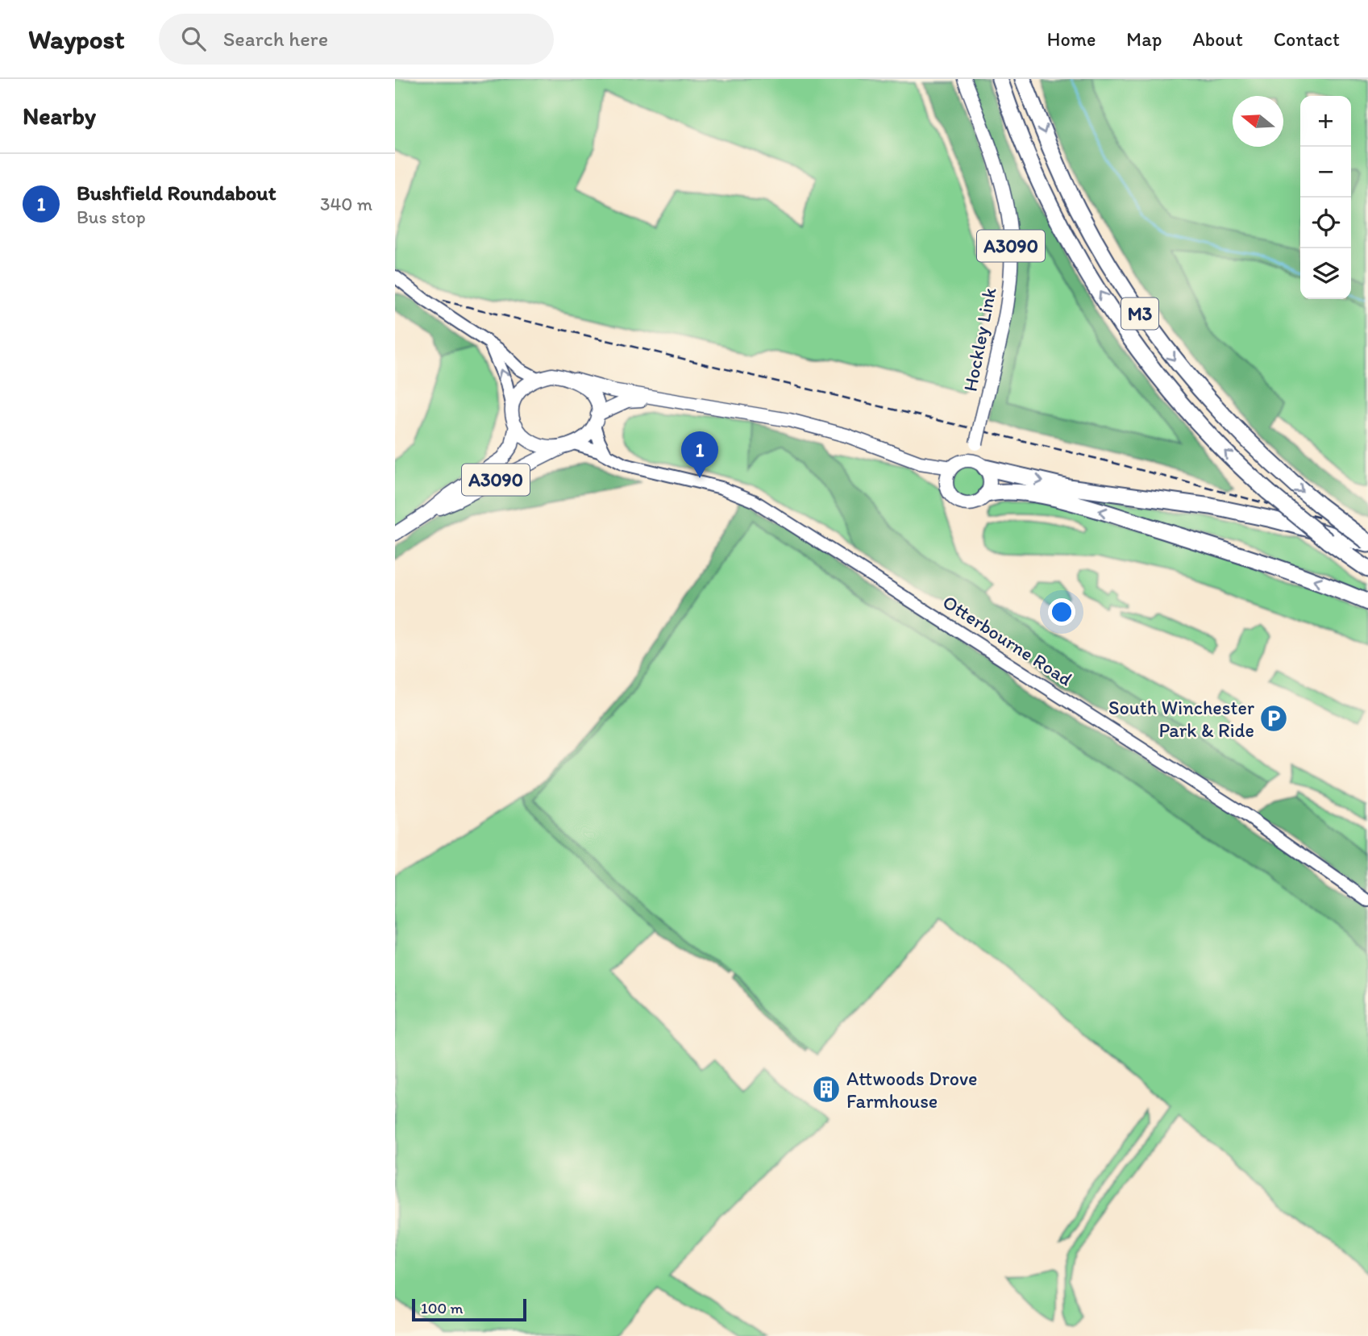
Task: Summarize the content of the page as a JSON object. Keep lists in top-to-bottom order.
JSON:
{
  "streets": {
    "highway": ["M3"],
    "main road": ["A3090", "Hockley Link"],
    "street": ["Otterbourne Road"]
  },
  "crossings": [
    ["A3090", "Otterbourne Road"],
    ["M3", "Hockley Link"]
  ],
  "places": {
    "parking": ["South Winchester Park & Ride"],
    "building": ["Attwoods Drove Farmhouse"]
  },
  "scale_bar": "100 m",
  "north": "left",
  "page": {
    "header": "Waypost",
    "search": "Search here",
    "nav": [
      "Home",
      "Map",
      "About",
      "Contact"
    ],
    "heading": "Nearby",
    "map_buttons": ["+", "−"],
    "list": [
      {
        "mark": "1",
        "name": "Bushfield Roundabout",
        "note": "Bus stop",
        "value": "340 m"
      }
    ],
    "pins": "1",
    "scale": "100 m"
  }
}
